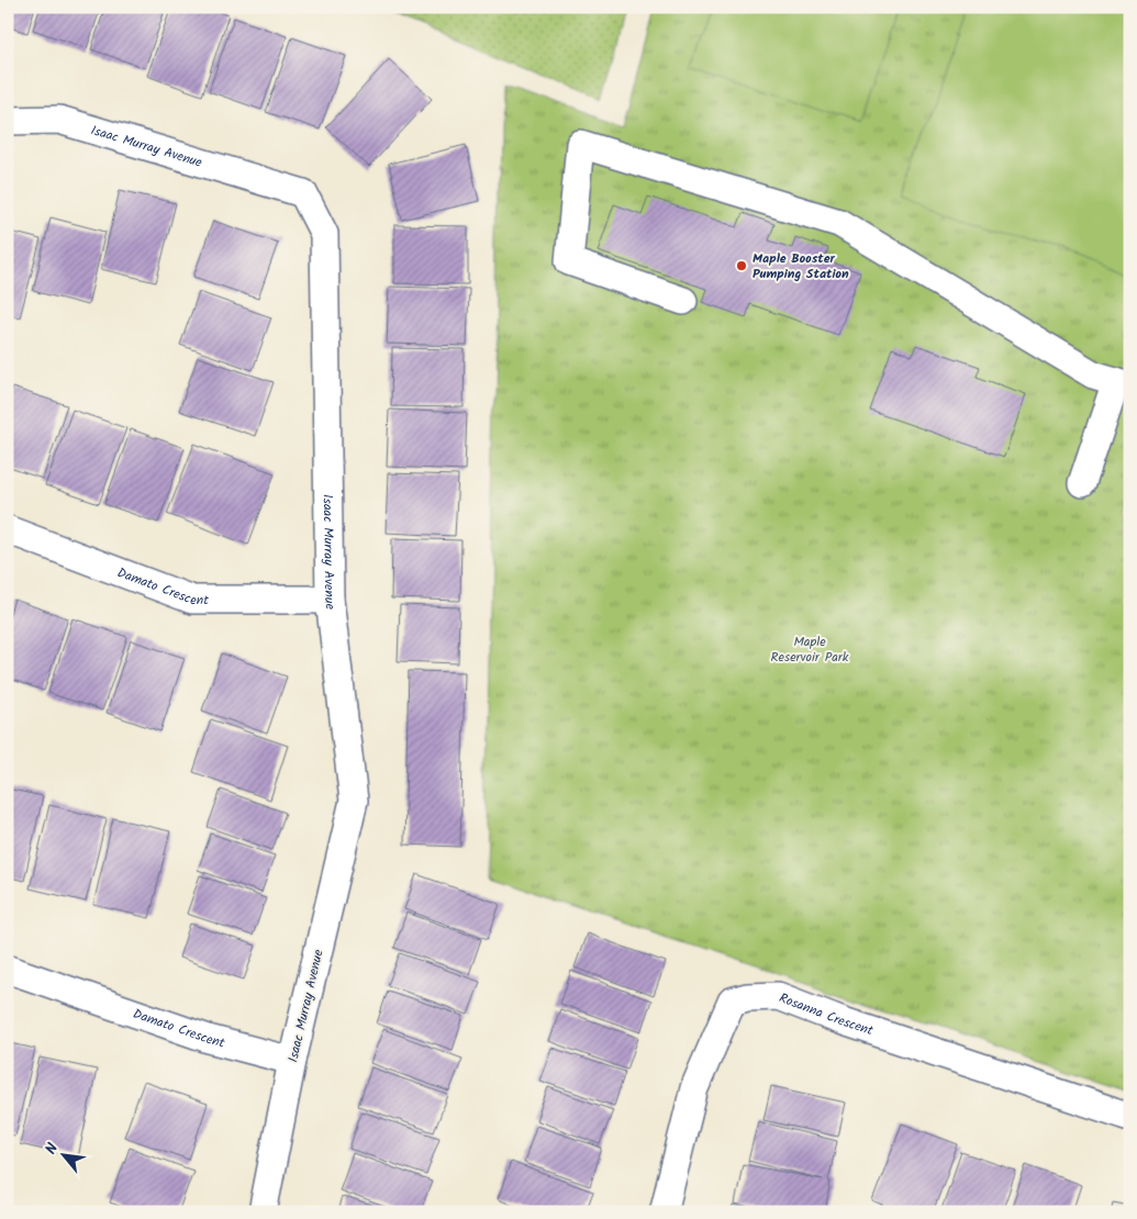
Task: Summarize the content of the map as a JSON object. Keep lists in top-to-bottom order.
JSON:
{
  "streets": {
    "street": ["Isaac Murray Avenue", "Damato Crescent", "Rosanna Crescent"]
  },
  "crossings": [
    ["Isaac Murray Avenue", "Damato Crescent"]
  ],
  "parks": ["Maple Reservoir Park"],
  "places": ["Maple Booster Pumping Station"],
  "north": "top left"
}
